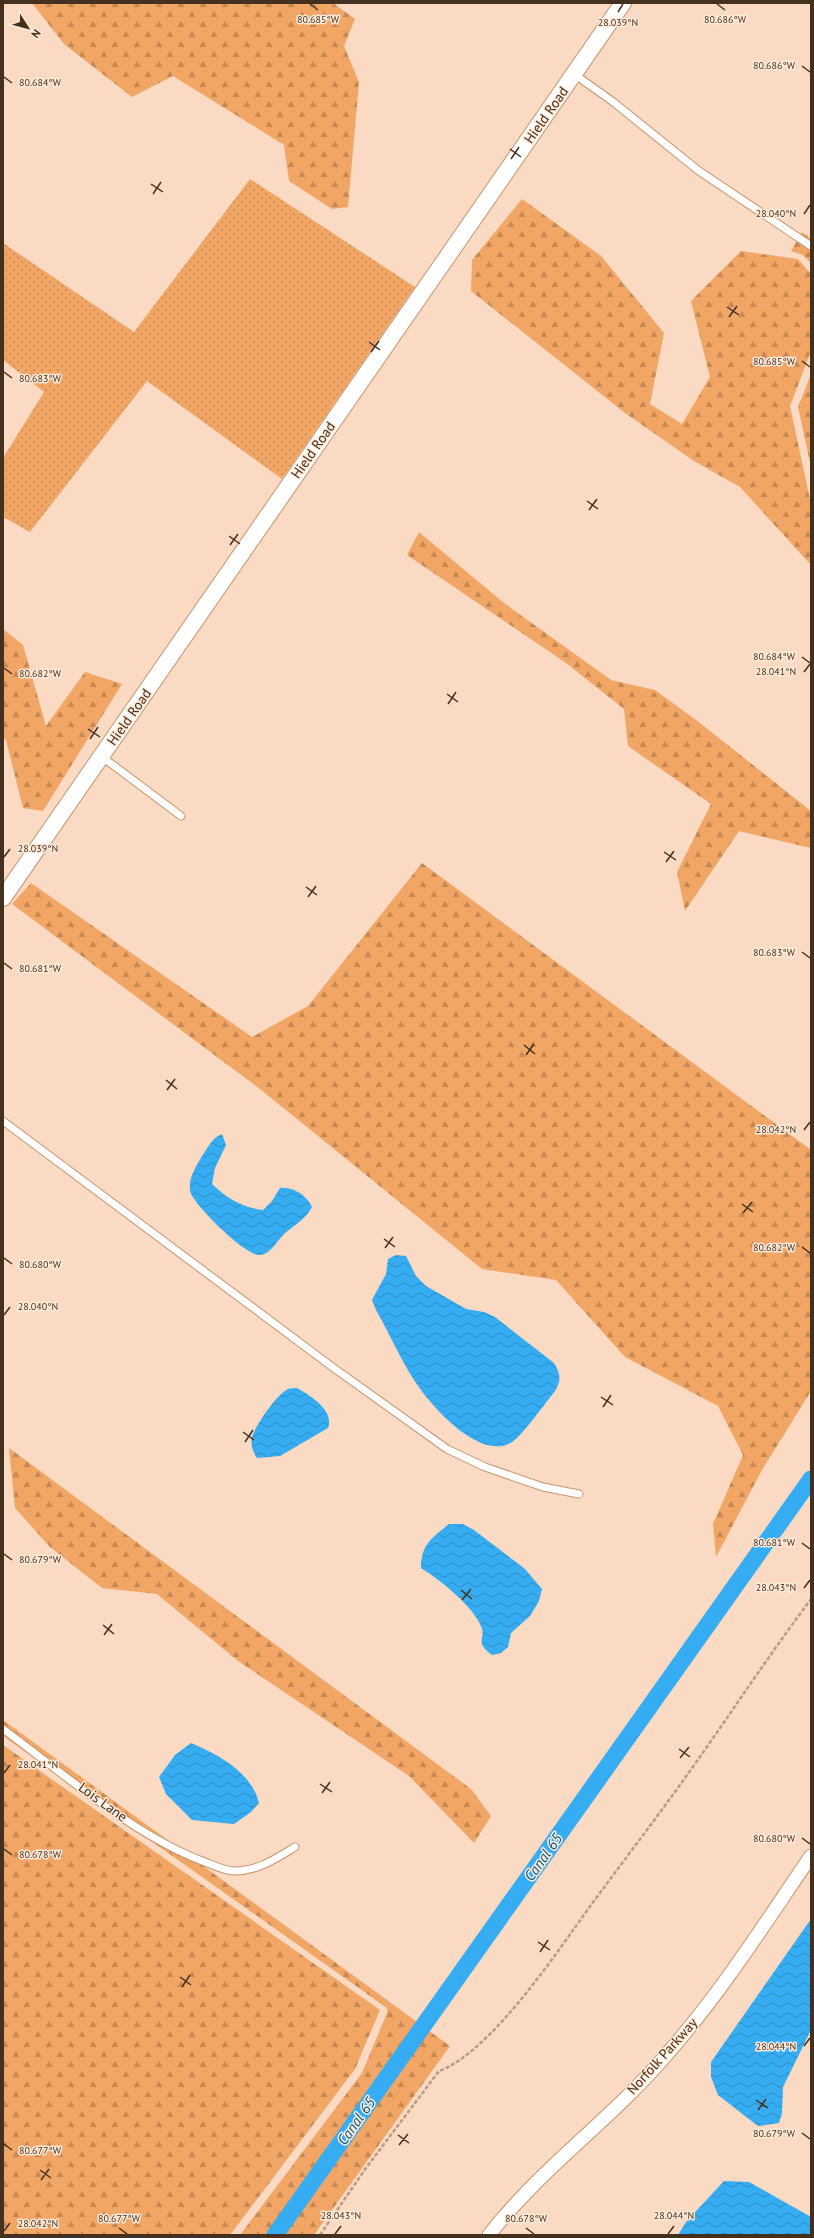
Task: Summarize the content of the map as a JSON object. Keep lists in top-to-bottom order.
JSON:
{
  "streets": {
    "street": ["Hield Road", "Norfolk Parkway"],
    "lane": ["Lois Lane"]
  },
  "water": ["Canal 65"],
  "north": "bottom right",
  "coordinates": [
    "80.686°W",
    "80.685°W",
    "28.039°N",
    "80.684°W",
    "28.040°N",
    "80.683°W",
    "28.041°N",
    "80.682°W",
    "80.681°W",
    "28.042°N",
    "80.680°W",
    "80.679°W",
    "28.043°N",
    "80.678°W",
    "28.044°N",
    "80.677°W"
  ]
}
